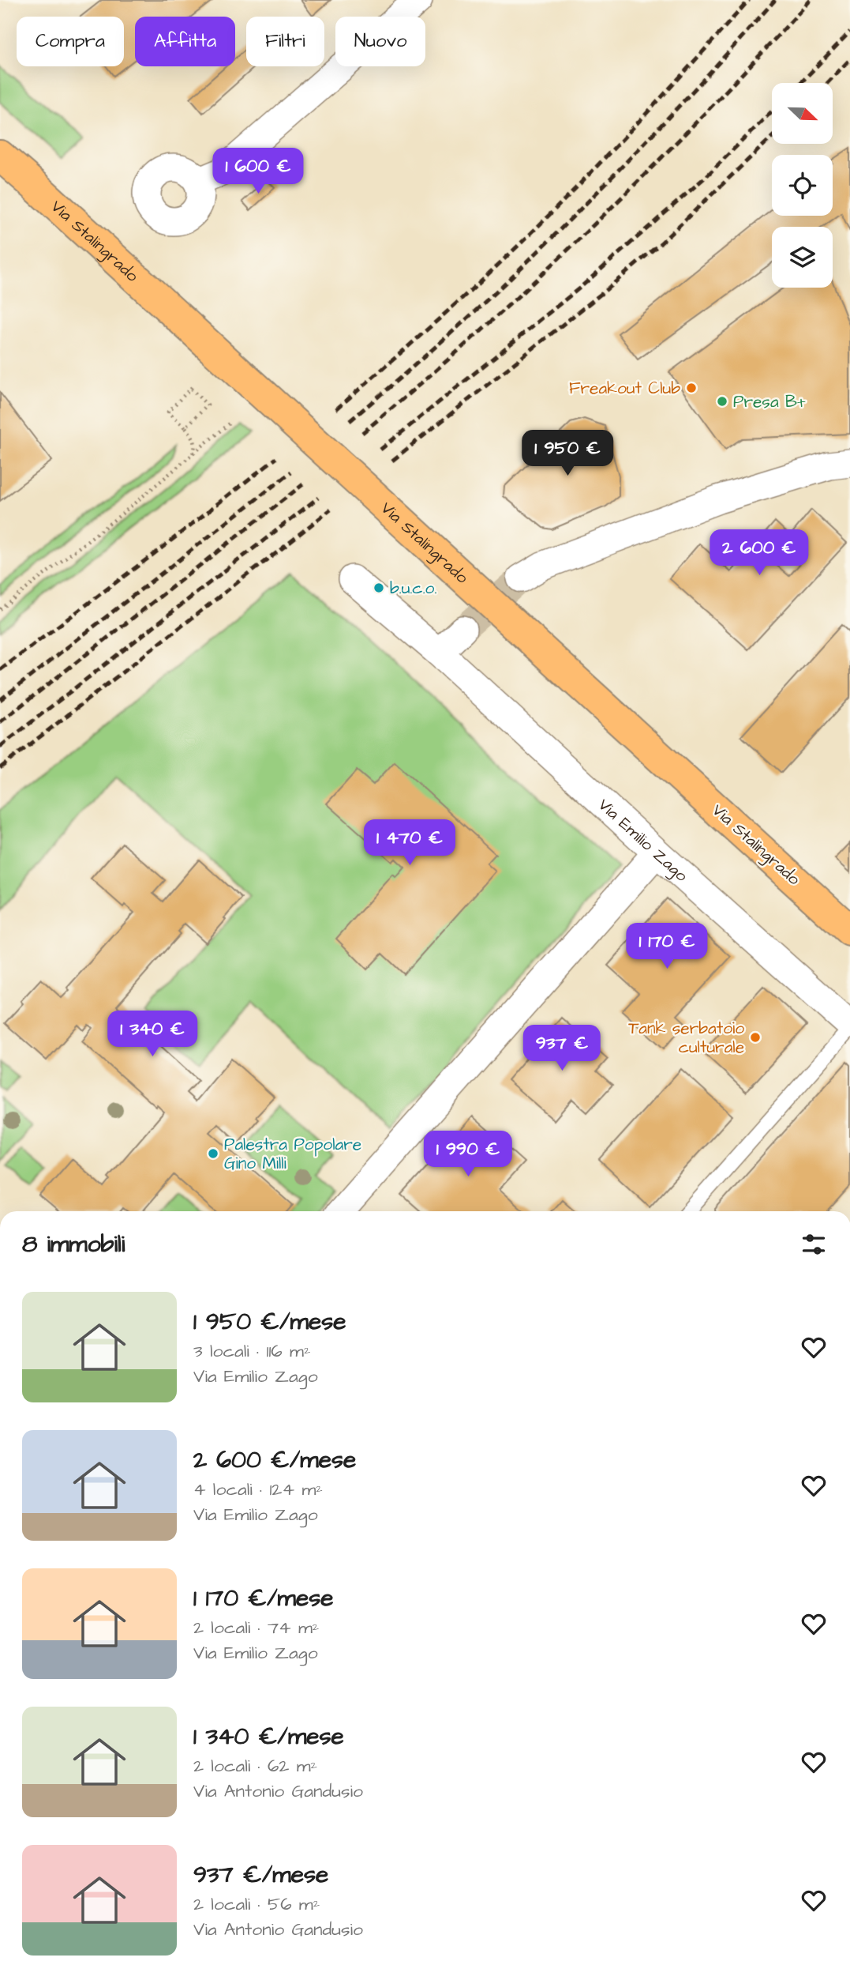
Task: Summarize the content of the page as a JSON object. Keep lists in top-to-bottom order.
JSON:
{
  "streets": {
    "main road": ["Via Stalingrado"],
    "street": ["Via Emilio Zago"]
  },
  "places": [
    "Freakout Club",
    "Presa B+",
    "b.u.c.o.",
    "Tank serbatoio culturale",
    "Palestra Popolare Gino Milli"
  ],
  "north": "bottom right",
  "page": {
    "chip": [
      "Compra",
      "Affitta",
      "Filtri",
      "Nuovo"
    ],
    "price": [
      "1 600 €",
      "1 950 €",
      "2 600 €",
      "1 470 €",
      "1 170 €",
      "1 340 €",
      "937 €",
      "1 990 €"
    ],
    "heading": "8 immobili",
    "list": [
      {
        "name": "1 950 €/mese",
        "note": "3 locali · 116 m² · Via Emilio Zago"
      },
      {
        "name": "2 600 €/mese",
        "note": "4 locali · 124 m² · Via Emilio Zago"
      },
      {
        "name": "1 170 €/mese",
        "note": "2 locali · 74 m² · Via Emilio Zago"
      },
      {
        "name": "1 340 €/mese",
        "note": "2 locali · 62 m² · Via Antonio Gandusio"
      },
      {
        "name": "937 €/mese",
        "note": "2 locali · 56 m² · Via Antonio Gandusio"
      }
    ]
  }
}
